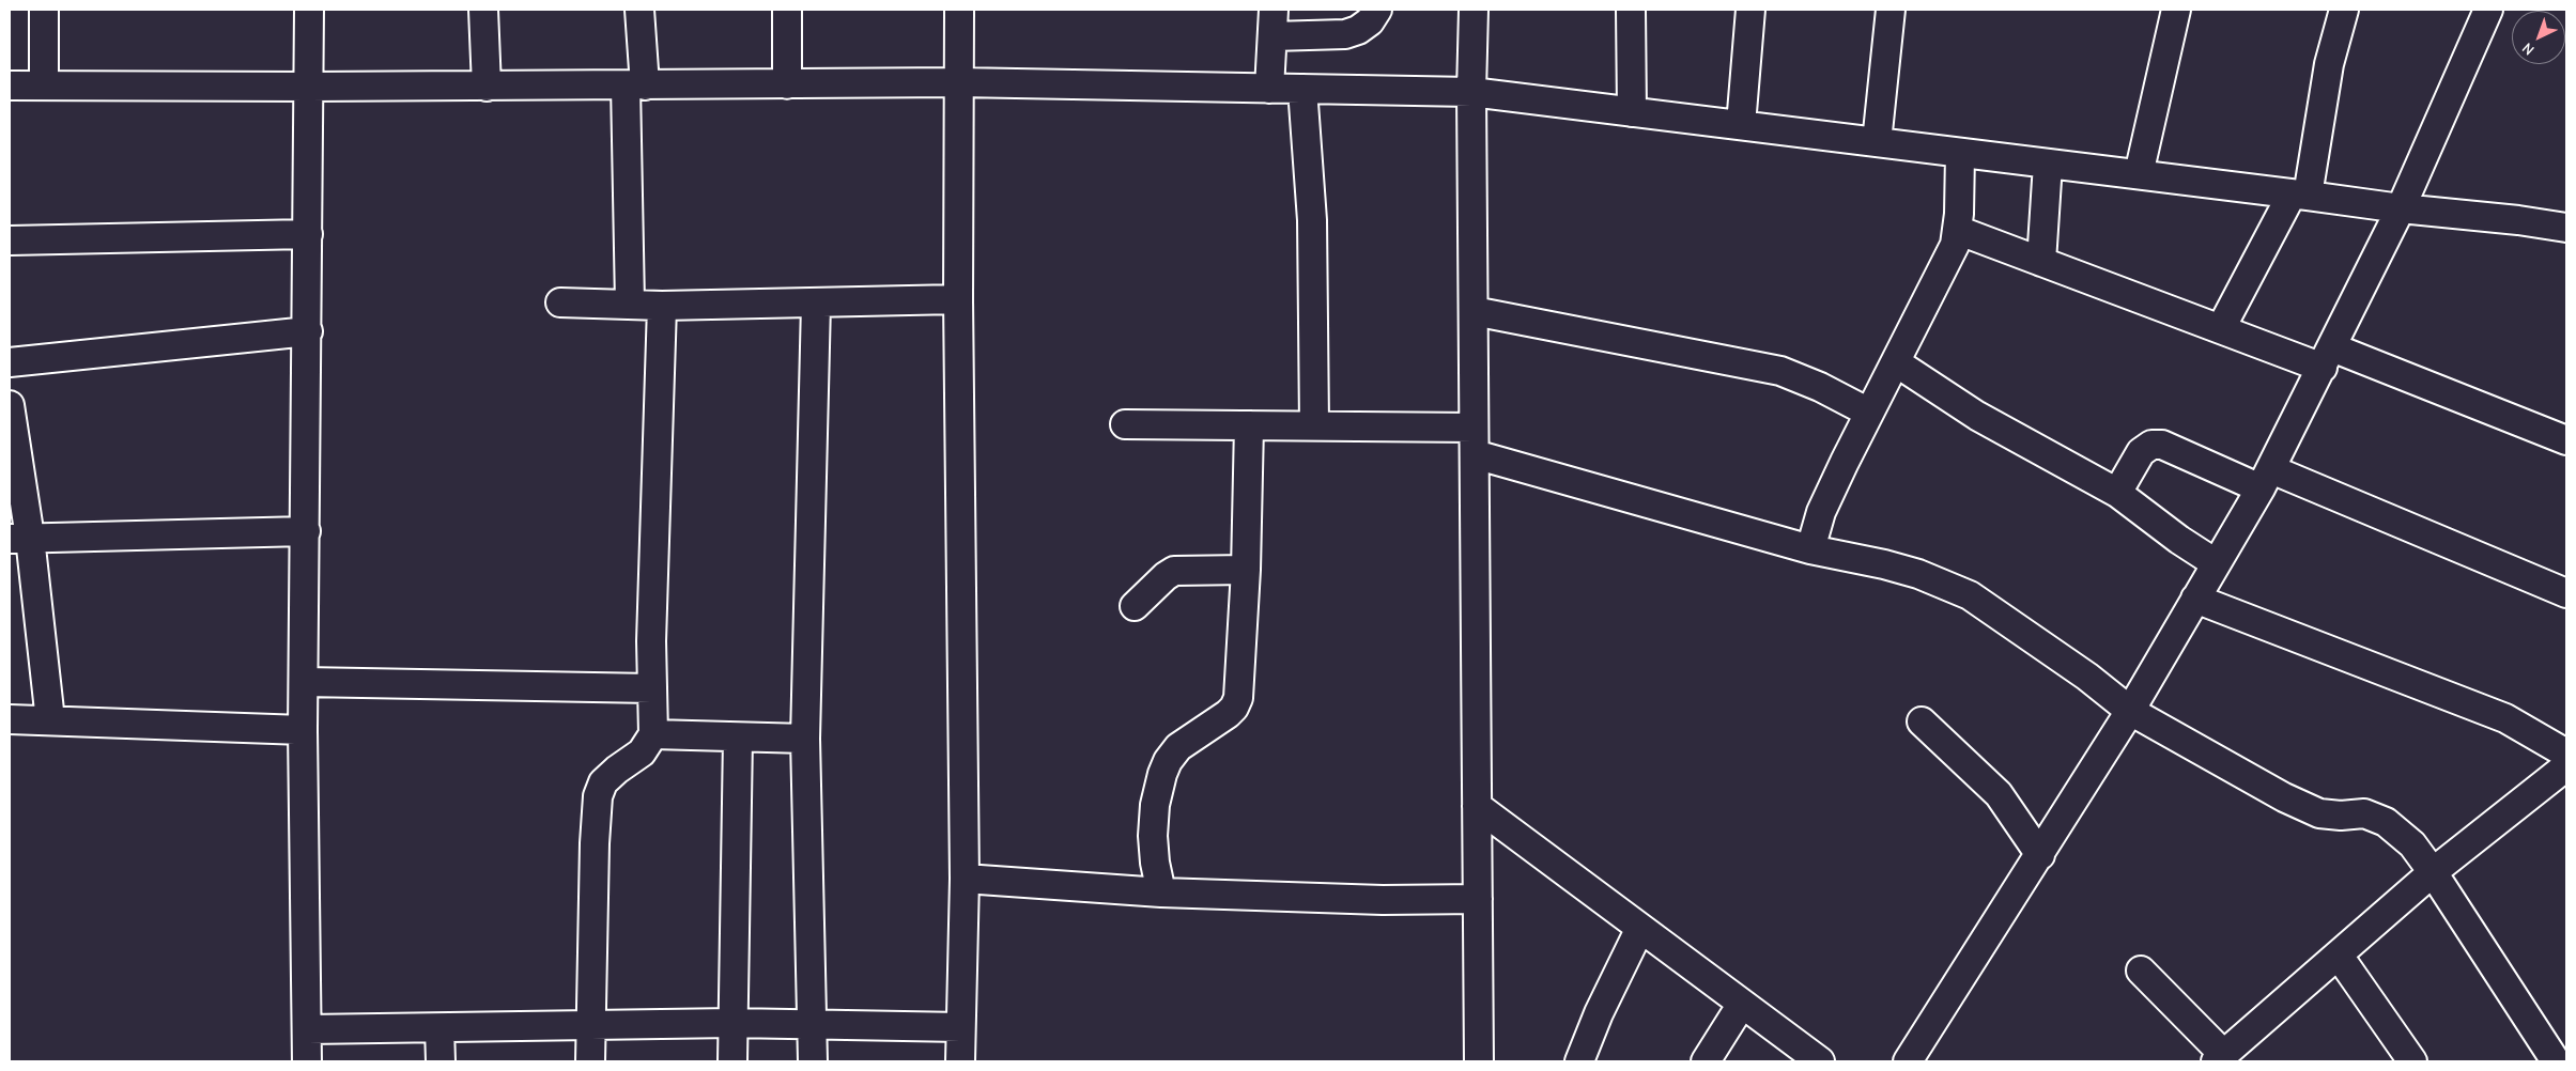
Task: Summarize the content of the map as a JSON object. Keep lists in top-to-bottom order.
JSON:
{
  "north": "bottom left"
}
